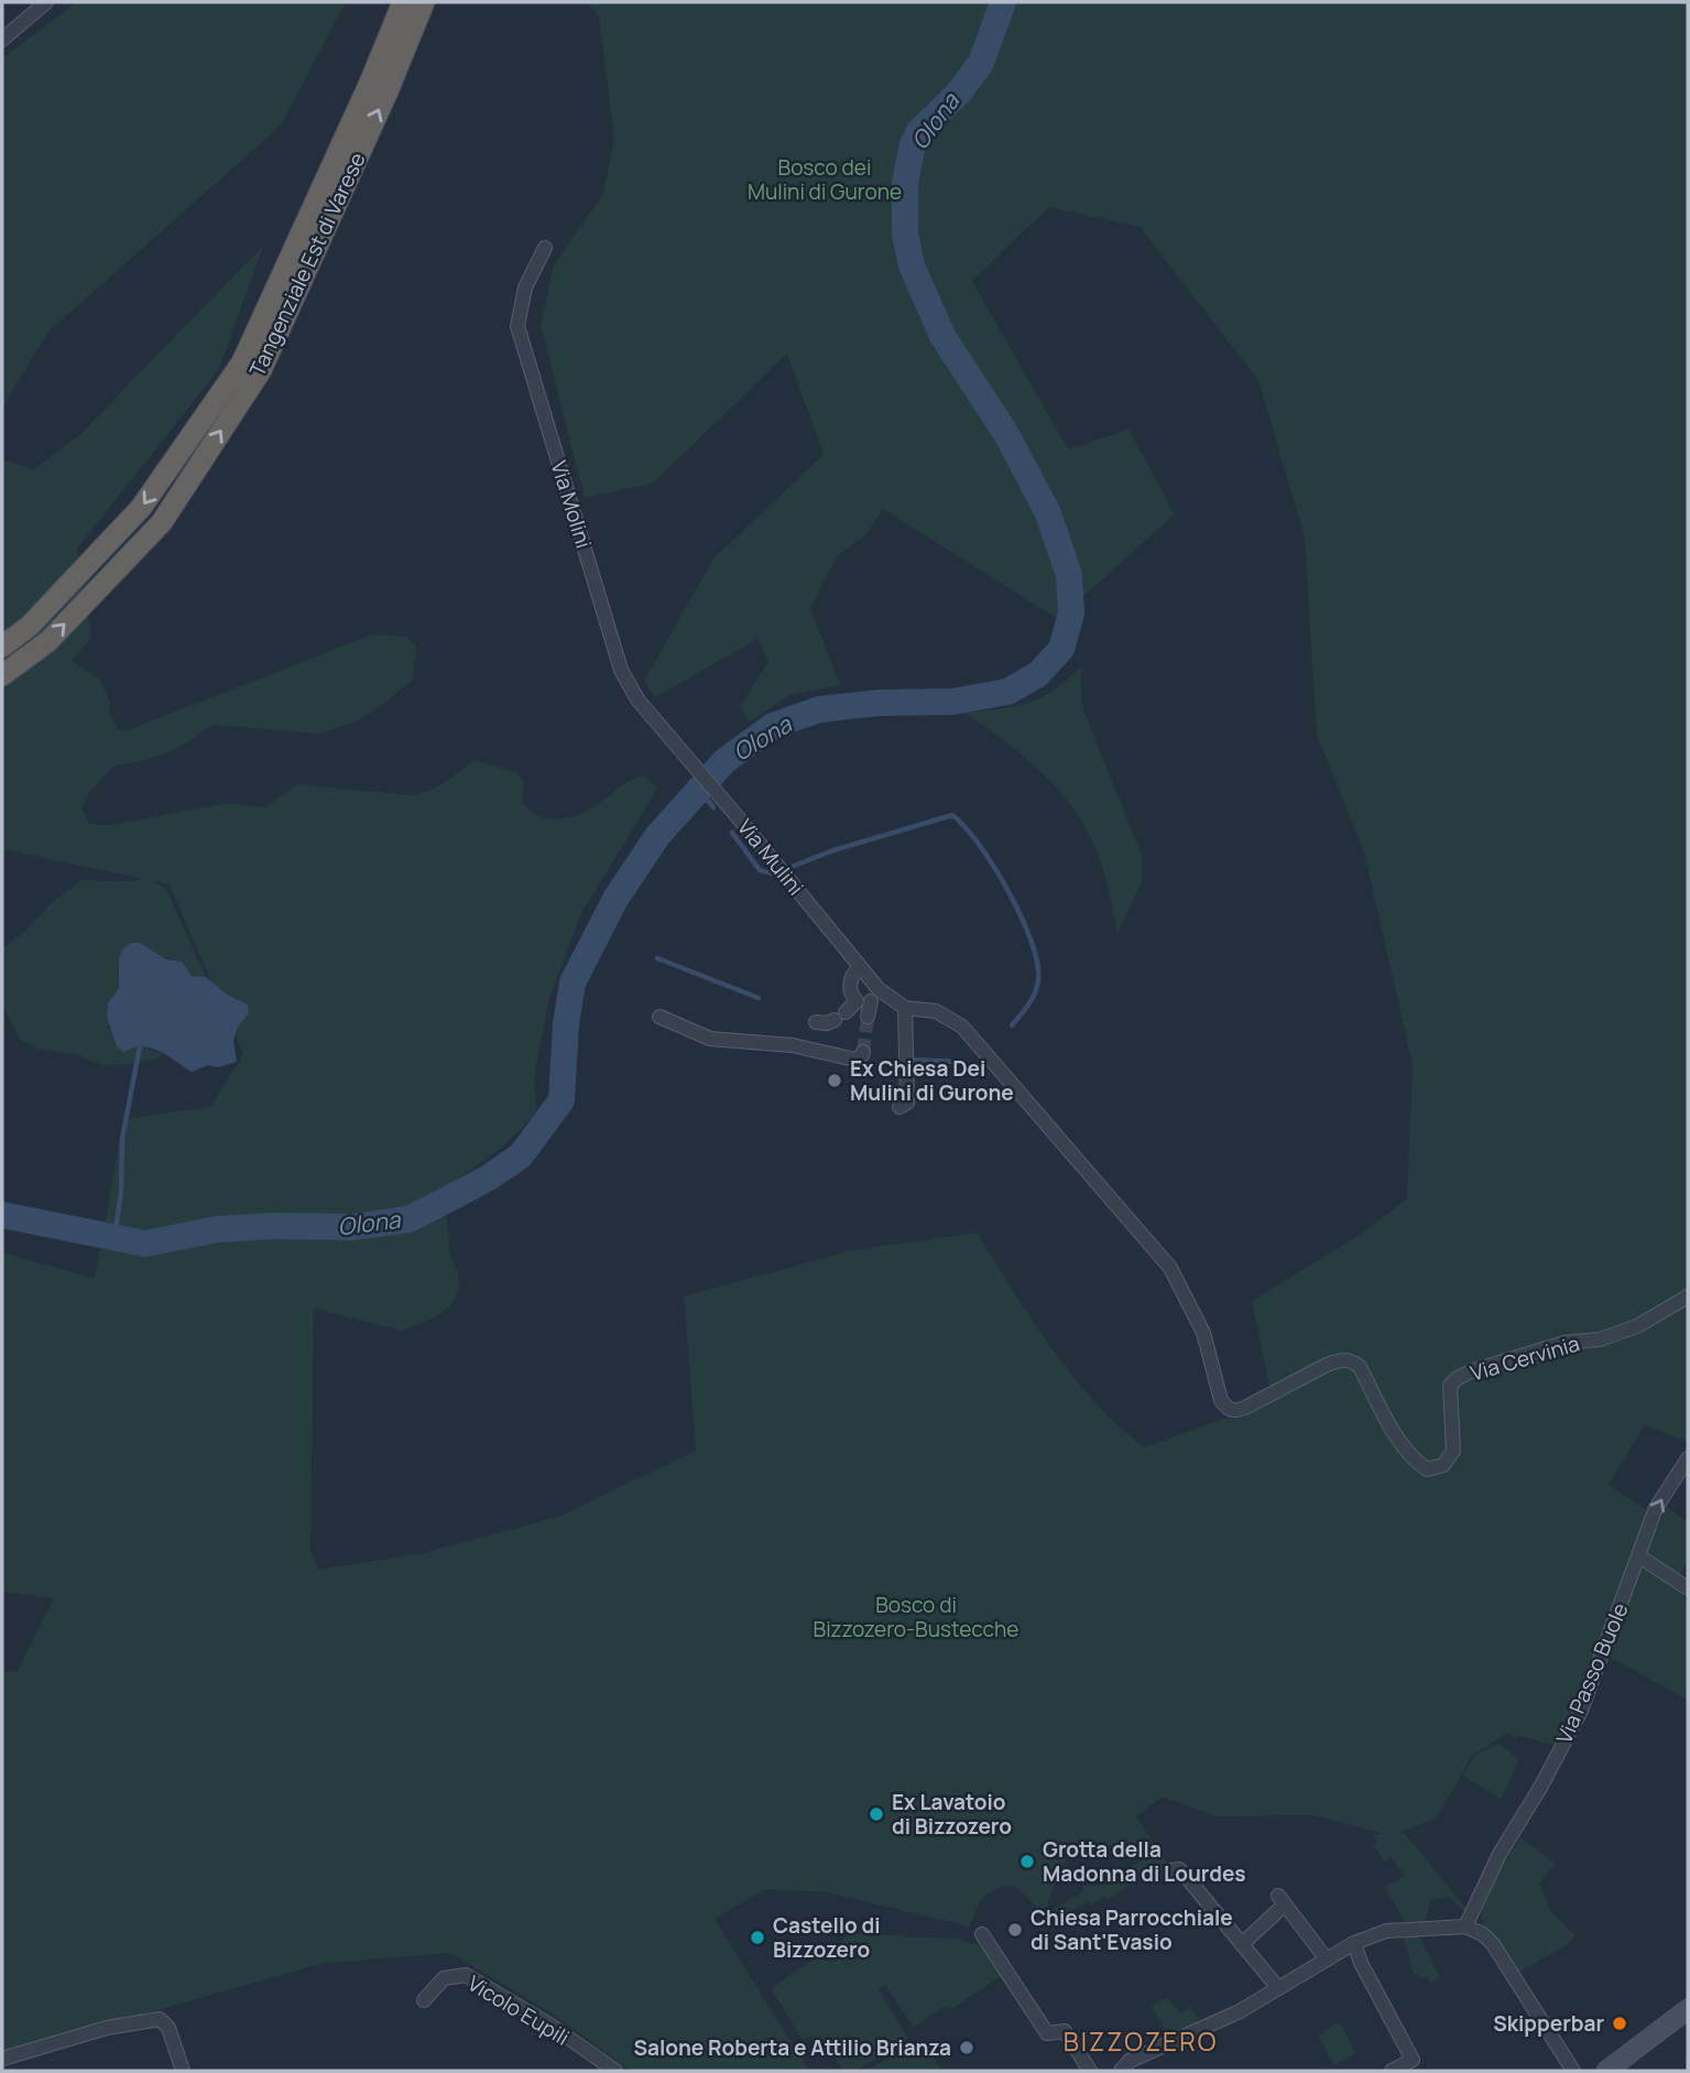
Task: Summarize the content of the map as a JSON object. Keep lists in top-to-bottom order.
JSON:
{
  "streets": {
    "highway": ["Tangenziale Est di Varese"],
    "street": [
      "Via Molini",
      "Via Mulini",
      "Via Cervinia",
      "Via Passo Buole",
      "Vicolo Eupili"
    ]
  },
  "crossings": [
    ["Via Molini", "Via Mulini"],
    ["Via Mulini", "Via Cervinia"]
  ],
  "districts": ["BIZZOZERO"],
  "water": ["Olona"],
  "parks": ["Bosco dei Mulini di Gurone", "Bosco di Bizzozero-Bustecche"],
  "places": [
    "Ex Chiesa Dei Mulini di Gurone",
    "Ex Lavatoio di Bizzozero",
    "Grotta della Madonna di Lourdes",
    "Chiesa Parrocchiale di Sant'Evasio",
    "Castello di Bizzozero",
    "Skipperbar",
    "Salone Roberta e Attilio Brianza"
  ]
}
